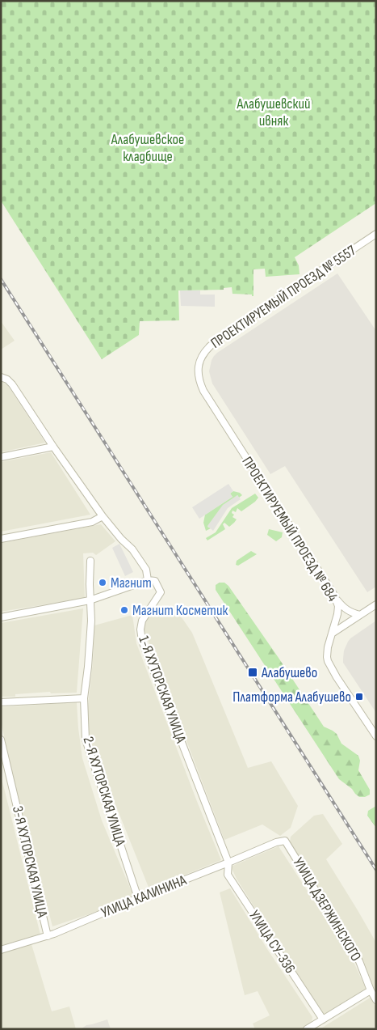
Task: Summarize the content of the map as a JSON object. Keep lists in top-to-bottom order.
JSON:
{
  "streets": {
    "street": [
      "ПРОЕКТИРУЕМЫЙ ПРОЕЗД № 5557",
      "ПРОЕКТИРУЕМЫЙ ПРОЕЗД № 684",
      "1-Я ХУТОРСКАЯ УЛИЦА",
      "2-Я ХУТОРСКАЯ УЛИЦА",
      "3-Я ХУТОРСКАЯ УЛИЦА",
      "УЛИЦА КАЛИНИНА",
      "УЛИЦА ДЗЕРЖИНСКОГО",
      "УЛИЦА СУ-336"
    ]
  },
  "crossings": [
    ["ПРОЕКТИРУЕМЫЙ ПРОЕЗД № 5557", "ПРОЕКТИРУЕМЫЙ ПРОЕЗД № 684"],
    ["1-Я ХУТОРСКАЯ УЛИЦА", "УЛИЦА КАЛИНИНА"],
    ["1-Я ХУТОРСКАЯ УЛИЦА", "УЛИЦА СУ-336"],
    ["2-Я ХУТОРСКАЯ УЛИЦА", "УЛИЦА КАЛИНИНА"],
    ["3-Я ХУТОРСКАЯ УЛИЦА", "УЛИЦА КАЛИНИНА"],
    ["УЛИЦА КАЛИНИНА", "УЛИЦА ДЗЕРЖИНСКОГО"],
    ["УЛИЦА КАЛИНИНА", "УЛИЦА СУ-336"]
  ],
  "parks": ["Алабушевский ивняк", "Алабушевское кладбище"],
  "places": {
    "other": ["Магнит", "Магнит Косметик"],
    "transit": ["Алабушево", "Платформа Алабушево"]
  }
}
